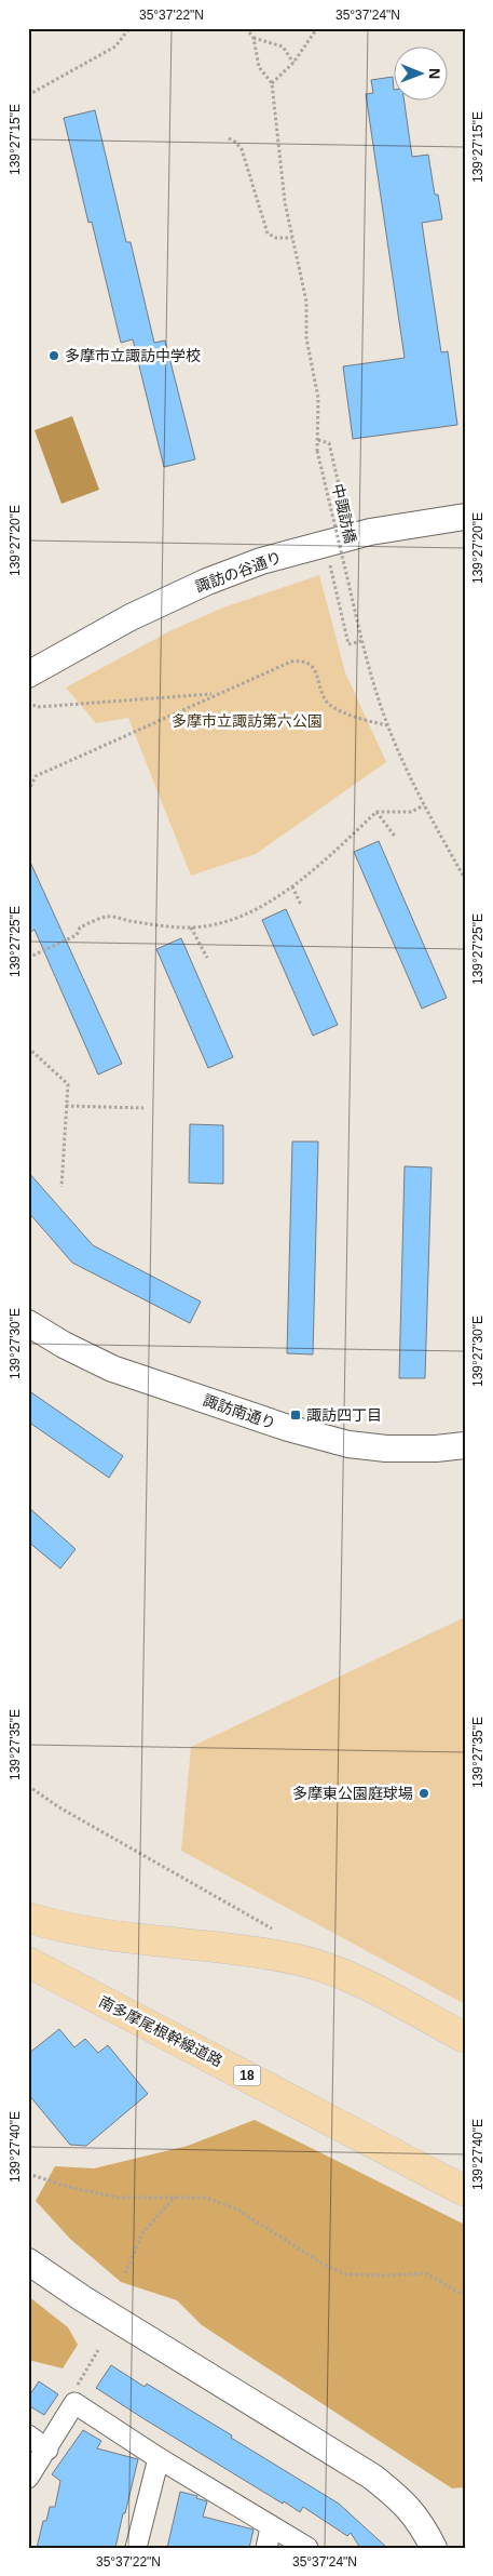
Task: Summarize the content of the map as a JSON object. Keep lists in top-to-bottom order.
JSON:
{
  "streets": {
    "main road": ["南多摩尾根幹線道路", "18"],
    "street": ["諏訪の谷通り", "諏訪南通り"],
    "path": ["中諏訪橋"]
  },
  "parks": ["多摩市立諏訪第六公園"],
  "places": {
    "other": ["多摩市立諏訪中学校", "多摩東公園庭球場"],
    "transit": ["諏訪四丁目"]
  },
  "north": "right",
  "coordinates": [
    "35°37'22\"N",
    "35°37'24\"N",
    "139°27'15\"E",
    "139°27'20\"E",
    "139°27'25\"E",
    "139°27'30\"E",
    "139°27'35\"E",
    "139°27'40\"E"
  ]
}
